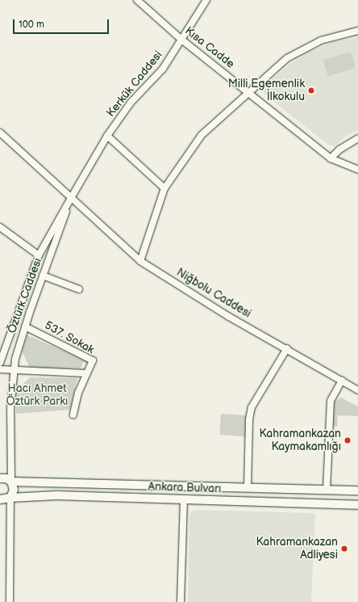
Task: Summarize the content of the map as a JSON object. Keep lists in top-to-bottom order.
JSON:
{
  "streets": {
    "main road": ["Ankara Bulvarı"],
    "street": [
      "Kısa Cadde",
      "Kerkük Caddesi",
      "Niğbolu Caddesi",
      "Öztürk Caddesi",
      "537. Sokak"
    ]
  },
  "crossings": [
    ["Kısa Cadde", "Kerkük Caddesi"],
    ["Kerkük Caddesi", "Niğbolu Caddesi"],
    ["Kerkük Caddesi", "Öztürk Caddesi"],
    ["Niğbolu Caddesi", "Öztürk Caddesi"],
    ["Öztürk Caddesi", "537. Sokak"],
    ["Öztürk Caddesi", "Ankara Bulvarı"]
  ],
  "parks": ["Hacı Ahmet Öztürk Parkı"],
  "places": ["Milli Egemenlik İlkokulu", "Kahramankazan Kaymakamlığı", "Kahramankazan Adliyesi"],
  "scale_bar": "100 m"
}
